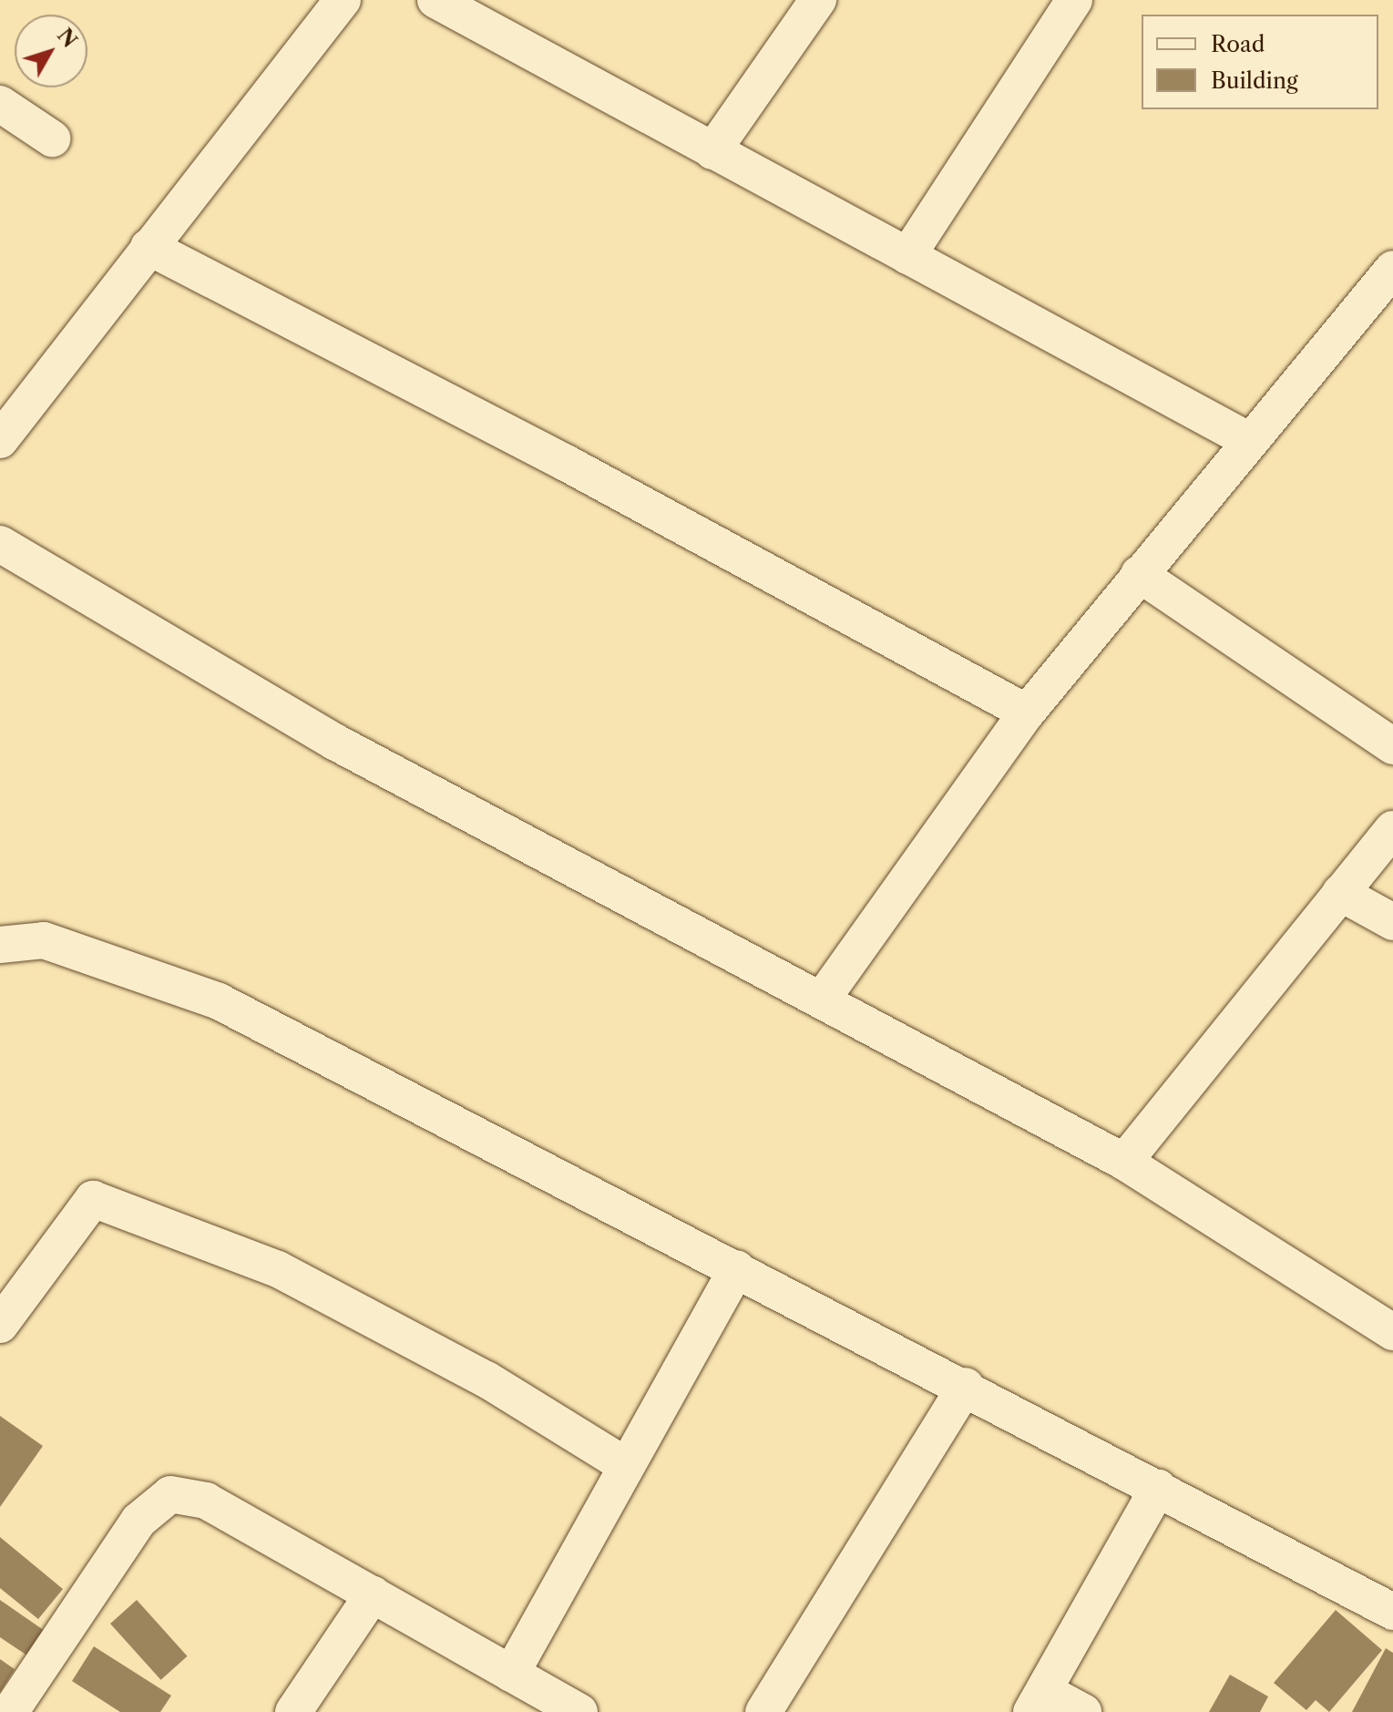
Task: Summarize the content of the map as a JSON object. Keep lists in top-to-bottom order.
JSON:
{
  "legend": ["Road", "Building"],
  "north": "top right"
}
